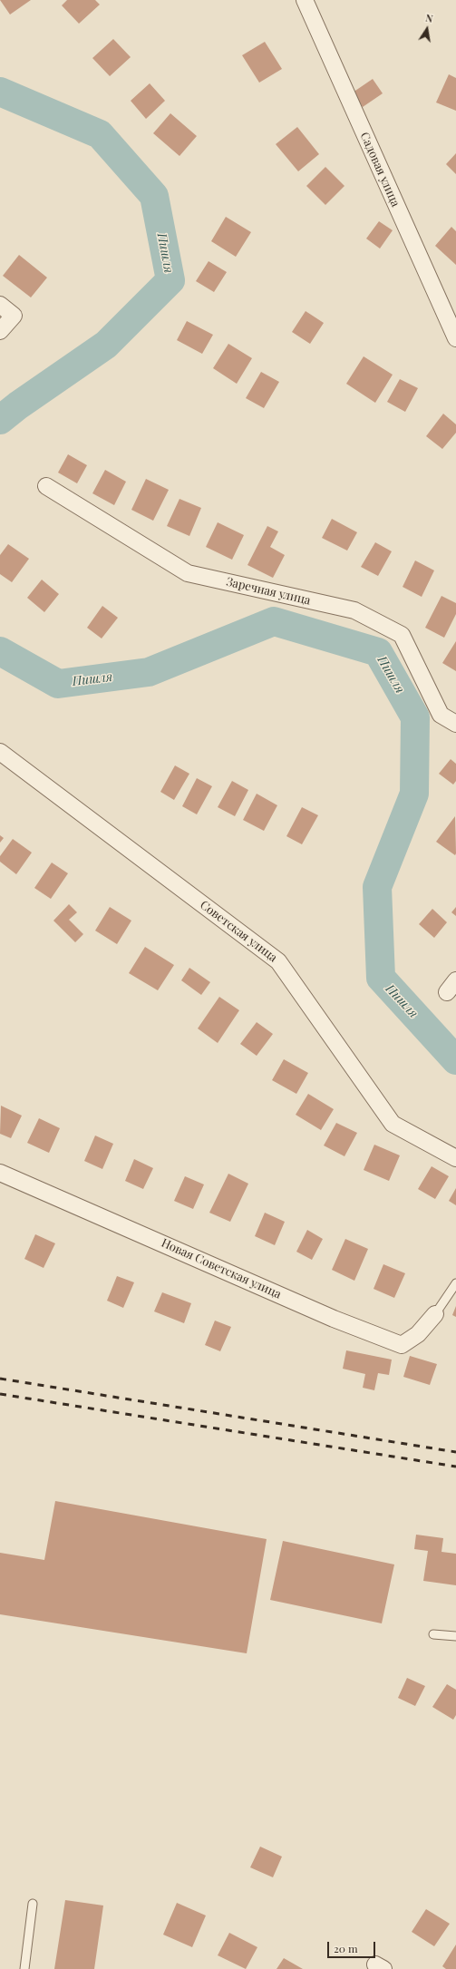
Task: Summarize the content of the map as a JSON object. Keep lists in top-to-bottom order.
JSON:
{
  "streets": {
    "street": [
      "Садовая улица",
      "Заречная улица",
      "Советская улица",
      "Новая Советская улица"
    ]
  },
  "water": ["Пишля"],
  "scale_bar": "20 m",
  "north": "top"
}
